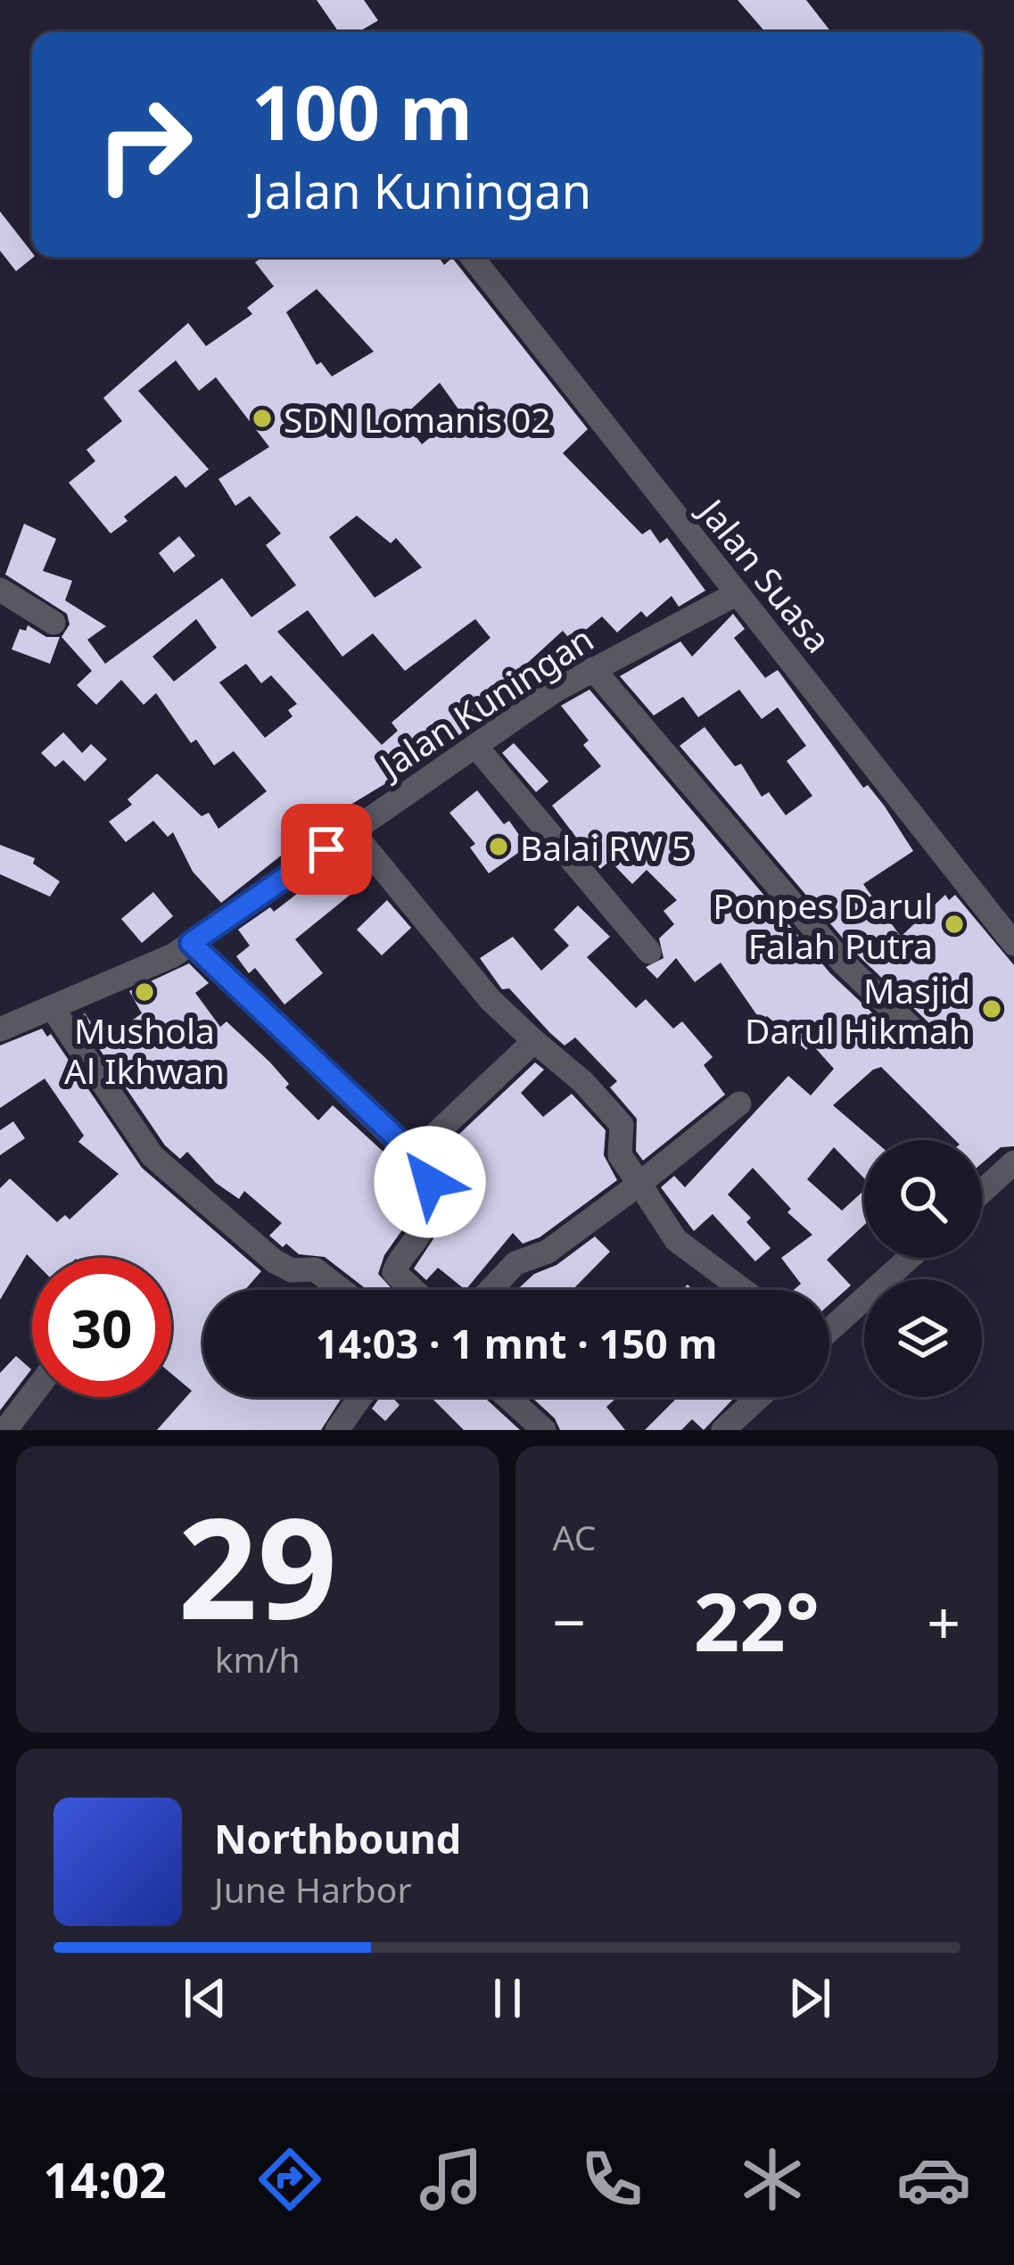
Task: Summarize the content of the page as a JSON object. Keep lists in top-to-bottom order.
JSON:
{
  "streets": {
    "street": ["Jalan Suasa", "Jalan Kuningan"]
  },
  "crossings": [
    ["Jalan Suasa", "Jalan Kuningan"]
  ],
  "places": [
    "SDN Lomanis 02",
    "Balai RW 5",
    "Ponpes Darul Falah Putra",
    "Mushola Al Ikhwan",
    "Masjid Darul Hikmah"
  ],
  "page": {
    "turn": ["100 m", "Jalan Kuningan"],
    "limit": "30",
    "trip": "14:03 · 1 mnt · 150 m",
    "tile": [
      ["29", "km/h"],
      "AC"
    ],
    "heat": ["−", "22°", "+"],
    "song": ["Northbound", "June Harbor"],
    "tabs": "14:02"
  }
}
